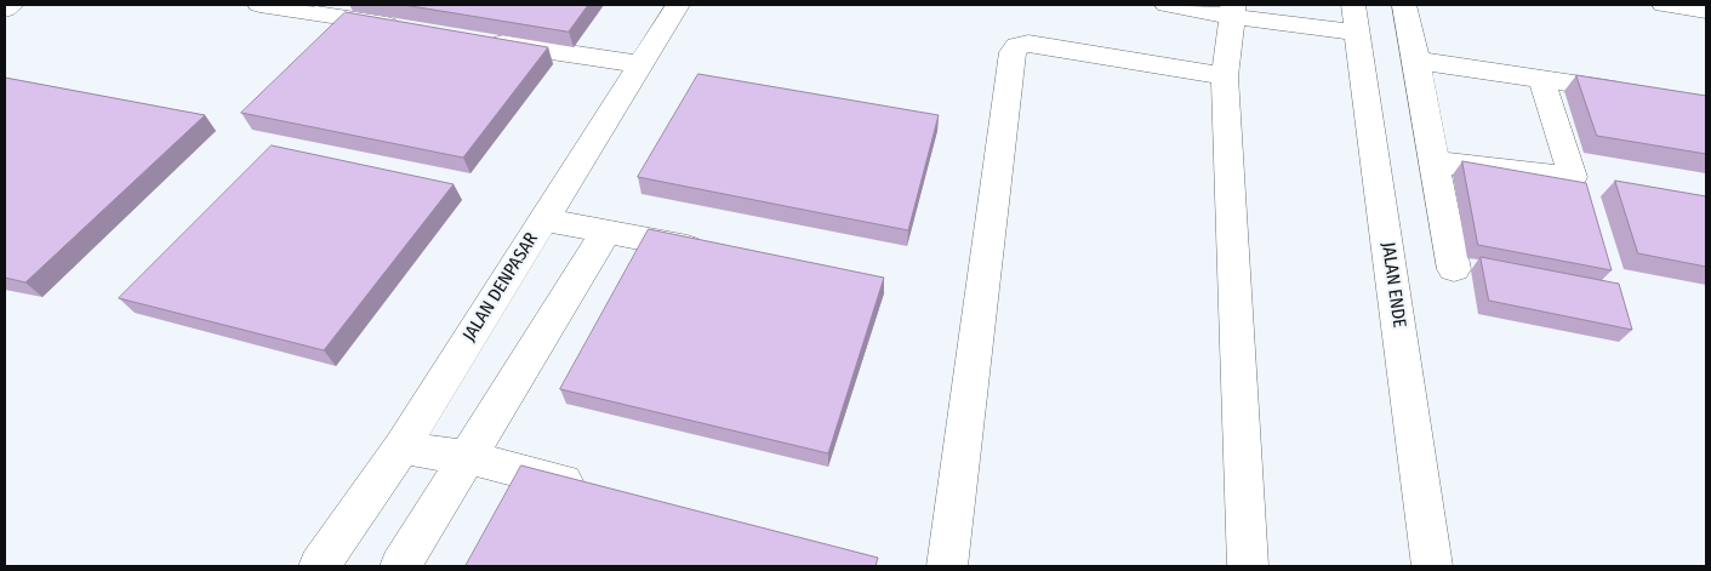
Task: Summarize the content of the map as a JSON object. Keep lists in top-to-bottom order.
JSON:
{
  "streets": {
    "lane": ["JALAN ENDE", "JALAN DENPASAR"]
  }
}
